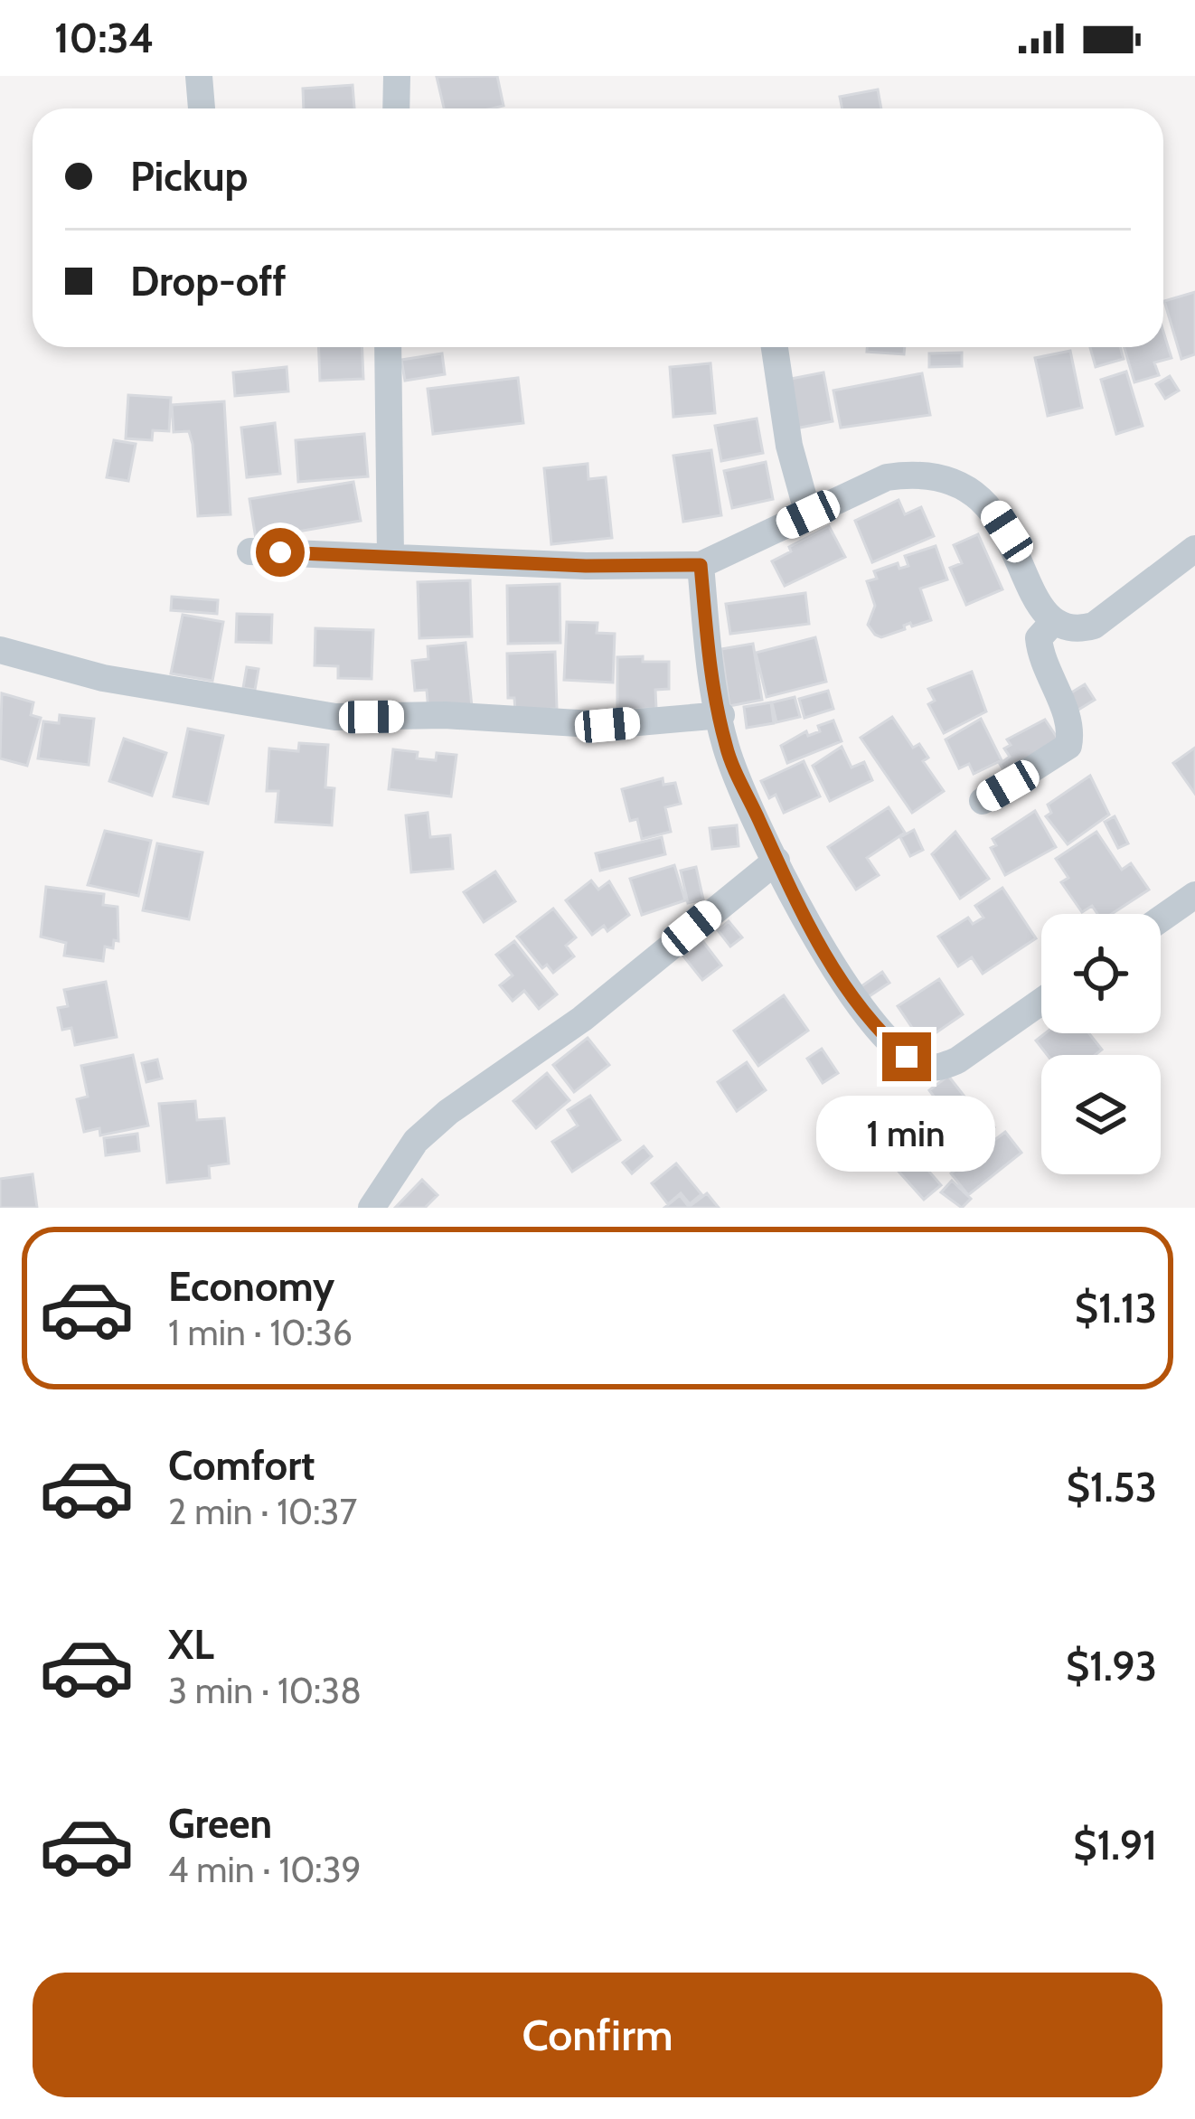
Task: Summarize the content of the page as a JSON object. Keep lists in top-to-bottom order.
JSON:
{
  "page": {
    "status": "10:34",
    "banner": ["Pickup", "Drop-off"],
    "bubble": "1 min",
    "list": [
      {
        "name": "Economy",
        "note": "1 min · 10:36",
        "value": "$1.13"
      },
      {
        "name": "Comfort",
        "note": "2 min · 10:37",
        "value": "$1.53"
      },
      {
        "name": "XL",
        "note": "3 min · 10:38",
        "value": "$1.93"
      },
      {
        "name": "Green",
        "note": "4 min · 10:39",
        "value": "$1.91"
      }
    ],
    "buttons": "Confirm"
  }
}
